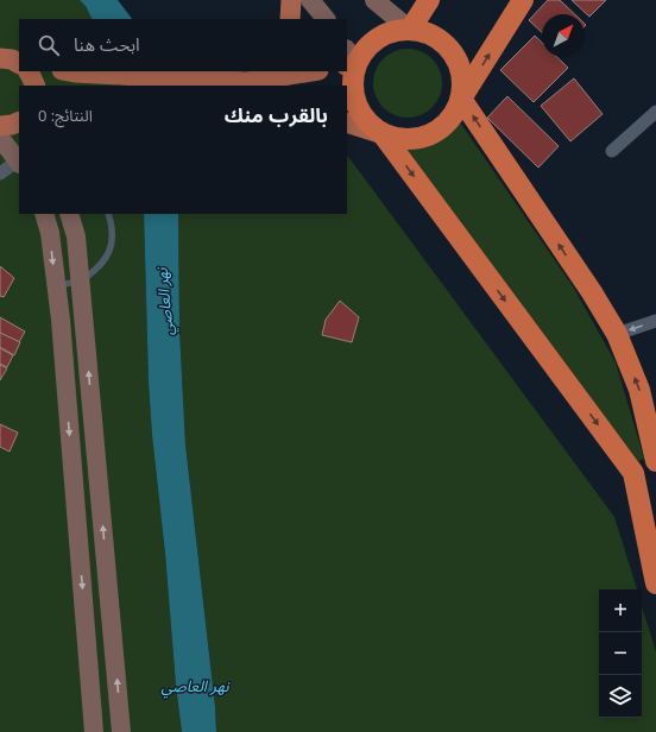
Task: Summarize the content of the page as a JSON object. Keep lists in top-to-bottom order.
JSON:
{
  "water": ["نهر العاصي"],
  "north": "top right",
  "page": {
    "search": "ابحث هنا",
    "heading": ["بالقرب منك", "النتائج: 0"],
    "map_buttons": ["+", "−"]
  }
}
